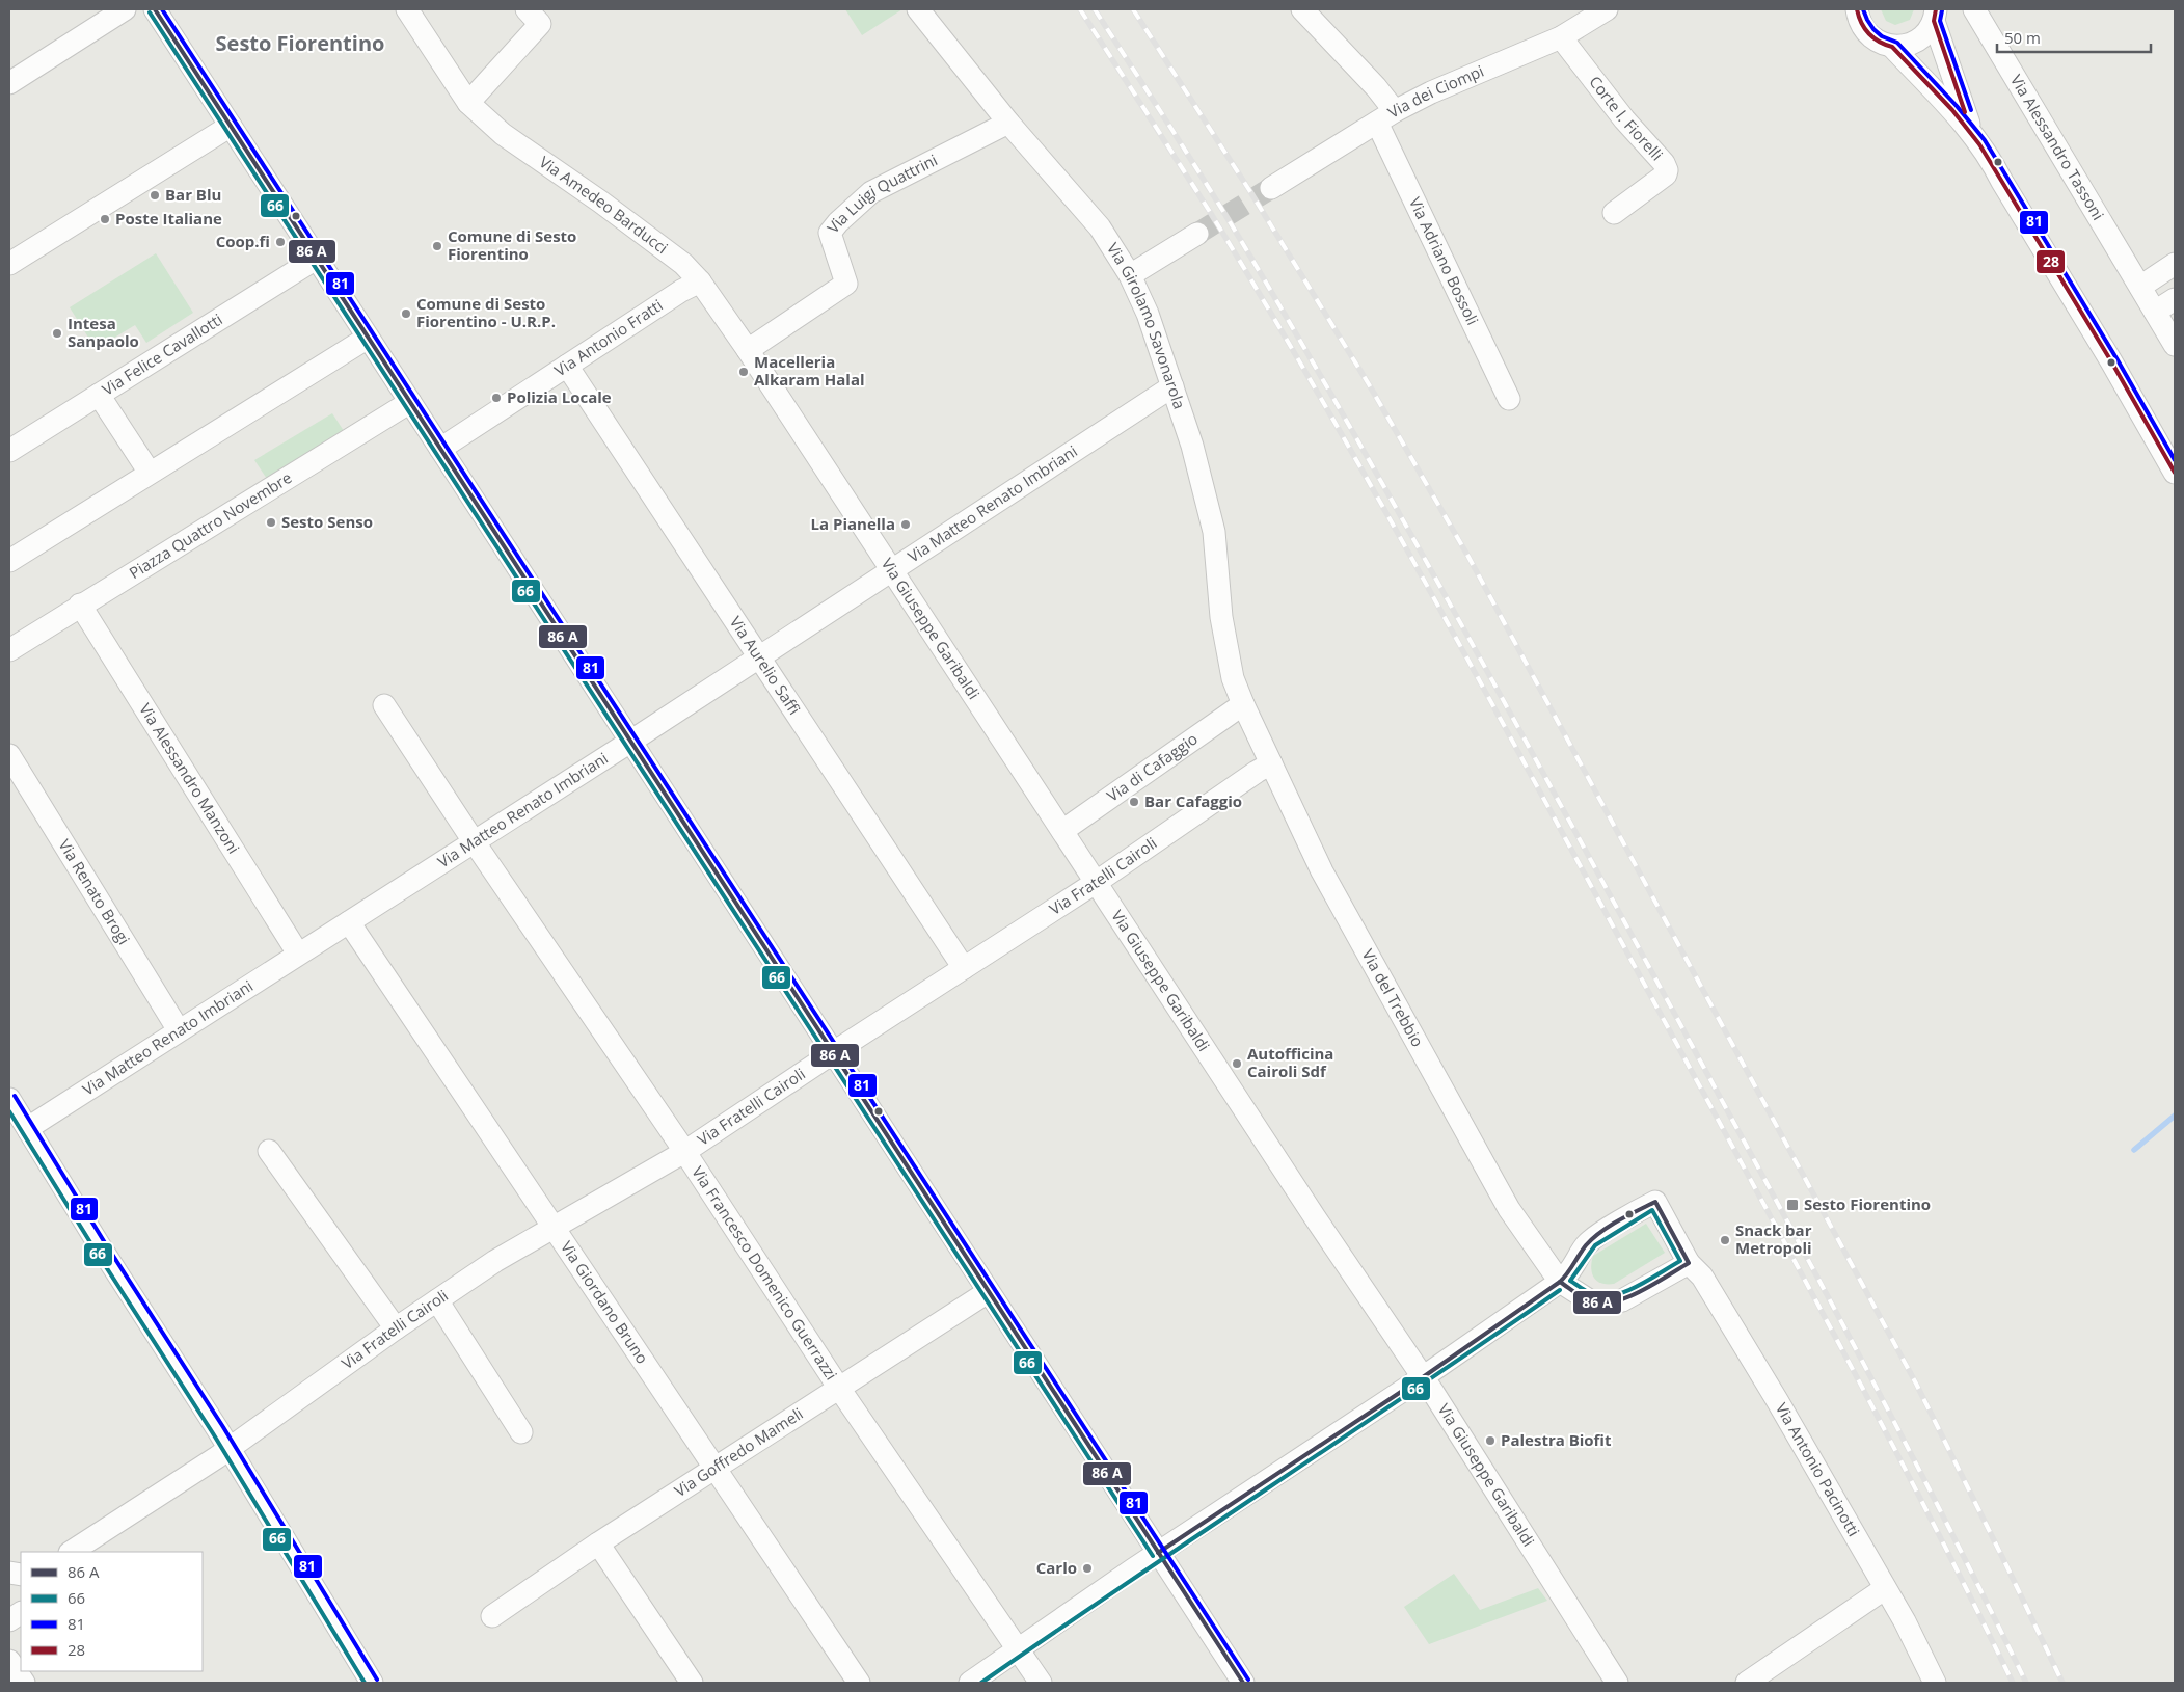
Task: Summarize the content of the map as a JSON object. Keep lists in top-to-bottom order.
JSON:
{
  "streets": {
    "street": [
      "Via dei Ciompi",
      "Corte l. Fiorelli",
      "Via Alessandro Tassoni",
      "Via Luigi Quattrini",
      "Via Amedeo Barducci",
      "Via Adriano Bossoli",
      "Via Girolamo Savonarola",
      "Via Antonio Fratti",
      "Via Felice Cavallotti",
      "Via Matteo Renato Imbriani",
      "Piazza Quattro Novembre",
      "Via Giuseppe Garibaldi",
      "Via Aurelio Saffi",
      "Via di Cafaggio",
      "Via Alessandro Manzoni",
      "Via Fratelli Cairoli",
      "Via Renato Brogi",
      "Via del Trebbio",
      "Via Francesco Domenico Guerrazzi",
      "Via Giordano Bruno",
      "Via Goffredo Mameli",
      "Via Antonio Pacinotti"
    ]
  },
  "crossings": [
    ["Via dei Ciompi", "Corte l. Fiorelli"],
    ["Via dei Ciompi", "Via Adriano Bossoli"],
    ["Via Luigi Quattrini", "Via Girolamo Savonarola"],
    ["Via Luigi Quattrini", "Via Giuseppe Garibaldi"],
    ["Via Amedeo Barducci", "Via Antonio Fratti"],
    ["Via Amedeo Barducci", "Via Giuseppe Garibaldi"],
    ["Via Girolamo Savonarola", "Via Matteo Renato Imbriani"],
    ["Via Girolamo Savonarola", "Via di Cafaggio"],
    ["Via Girolamo Savonarola", "Via del Trebbio"],
    ["Via Antonio Fratti", "Via Giuseppe Garibaldi"],
    ["Via Antonio Fratti", "Via Aurelio Saffi"],
    ["Via Matteo Renato Imbriani", "Via Giuseppe Garibaldi"],
    ["Via Matteo Renato Imbriani", "Via Aurelio Saffi"],
    ["Via Matteo Renato Imbriani", "Via Alessandro Manzoni"],
    ["Via Matteo Renato Imbriani", "Via Renato Brogi"],
    ["Via Matteo Renato Imbriani", "Via Francesco Domenico Guerrazzi"],
    ["Via Matteo Renato Imbriani", "Via Giordano Bruno"],
    ["Piazza Quattro Novembre", "Via Alessandro Manzoni"],
    ["Via Giuseppe Garibaldi", "Via di Cafaggio"],
    ["Via Giuseppe Garibaldi", "Via Fratelli Cairoli"],
    ["Via Aurelio Saffi", "Via Fratelli Cairoli"],
    ["Via di Cafaggio", "Via del Trebbio"],
    ["Via Fratelli Cairoli", "Via del Trebbio"],
    ["Via Fratelli Cairoli", "Via Francesco Domenico Guerrazzi"],
    ["Via Fratelli Cairoli", "Via Giordano Bruno"],
    ["Via del Trebbio", "Via Antonio Pacinotti"],
    ["Via Francesco Domenico Guerrazzi", "Via Goffredo Mameli"],
    ["Via Giordano Bruno", "Via Goffredo Mameli"]
  ],
  "districts": ["Sesto Fiorentino"],
  "places": {
    "other": [
      "Bar Blu",
      "Poste Italiane",
      "Coop.fi",
      "Comune di Sesto Fiorentino",
      "Comune di Sesto Fiorentino - U.R.P.",
      "Intesa Sanpaolo",
      "Macelleria Alkaram Halal",
      "Polizia Locale",
      "Sesto Senso",
      "La Pianella",
      "Bar Cafaggio",
      "Autofficina Cairoli Sdf",
      "Snack bar Metropoli",
      "Palestra Biofit",
      "Carlo"
    ],
    "transit": ["Sesto Fiorentino"]
  },
  "lines": ["transit line 81", "transit line 28", "transit line 66"],
  "legend": [
    "86 A",
    "66",
    "81",
    "28"
  ],
  "scale_bar": "50 m"
}
